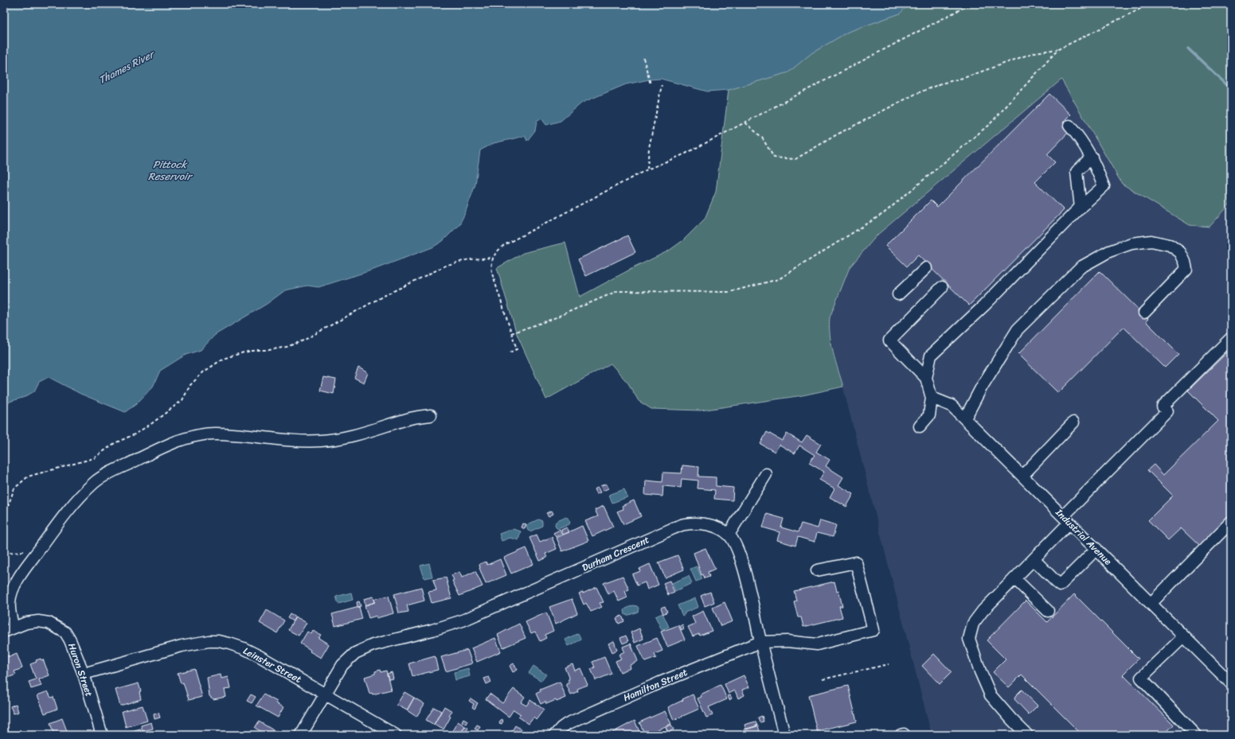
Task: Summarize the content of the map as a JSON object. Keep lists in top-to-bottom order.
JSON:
{
  "streets": {
    "street": [
      "Industrial Avenue",
      "Durham Crescent",
      "Leinster Street",
      "Huron Street",
      "Hamilton Street"
    ]
  },
  "crossings": [
    ["Durham Crescent", "Leinster Street"],
    ["Leinster Street", "Huron Street"]
  ],
  "water": ["Thames River", "Pittock Reservoir"]
}
